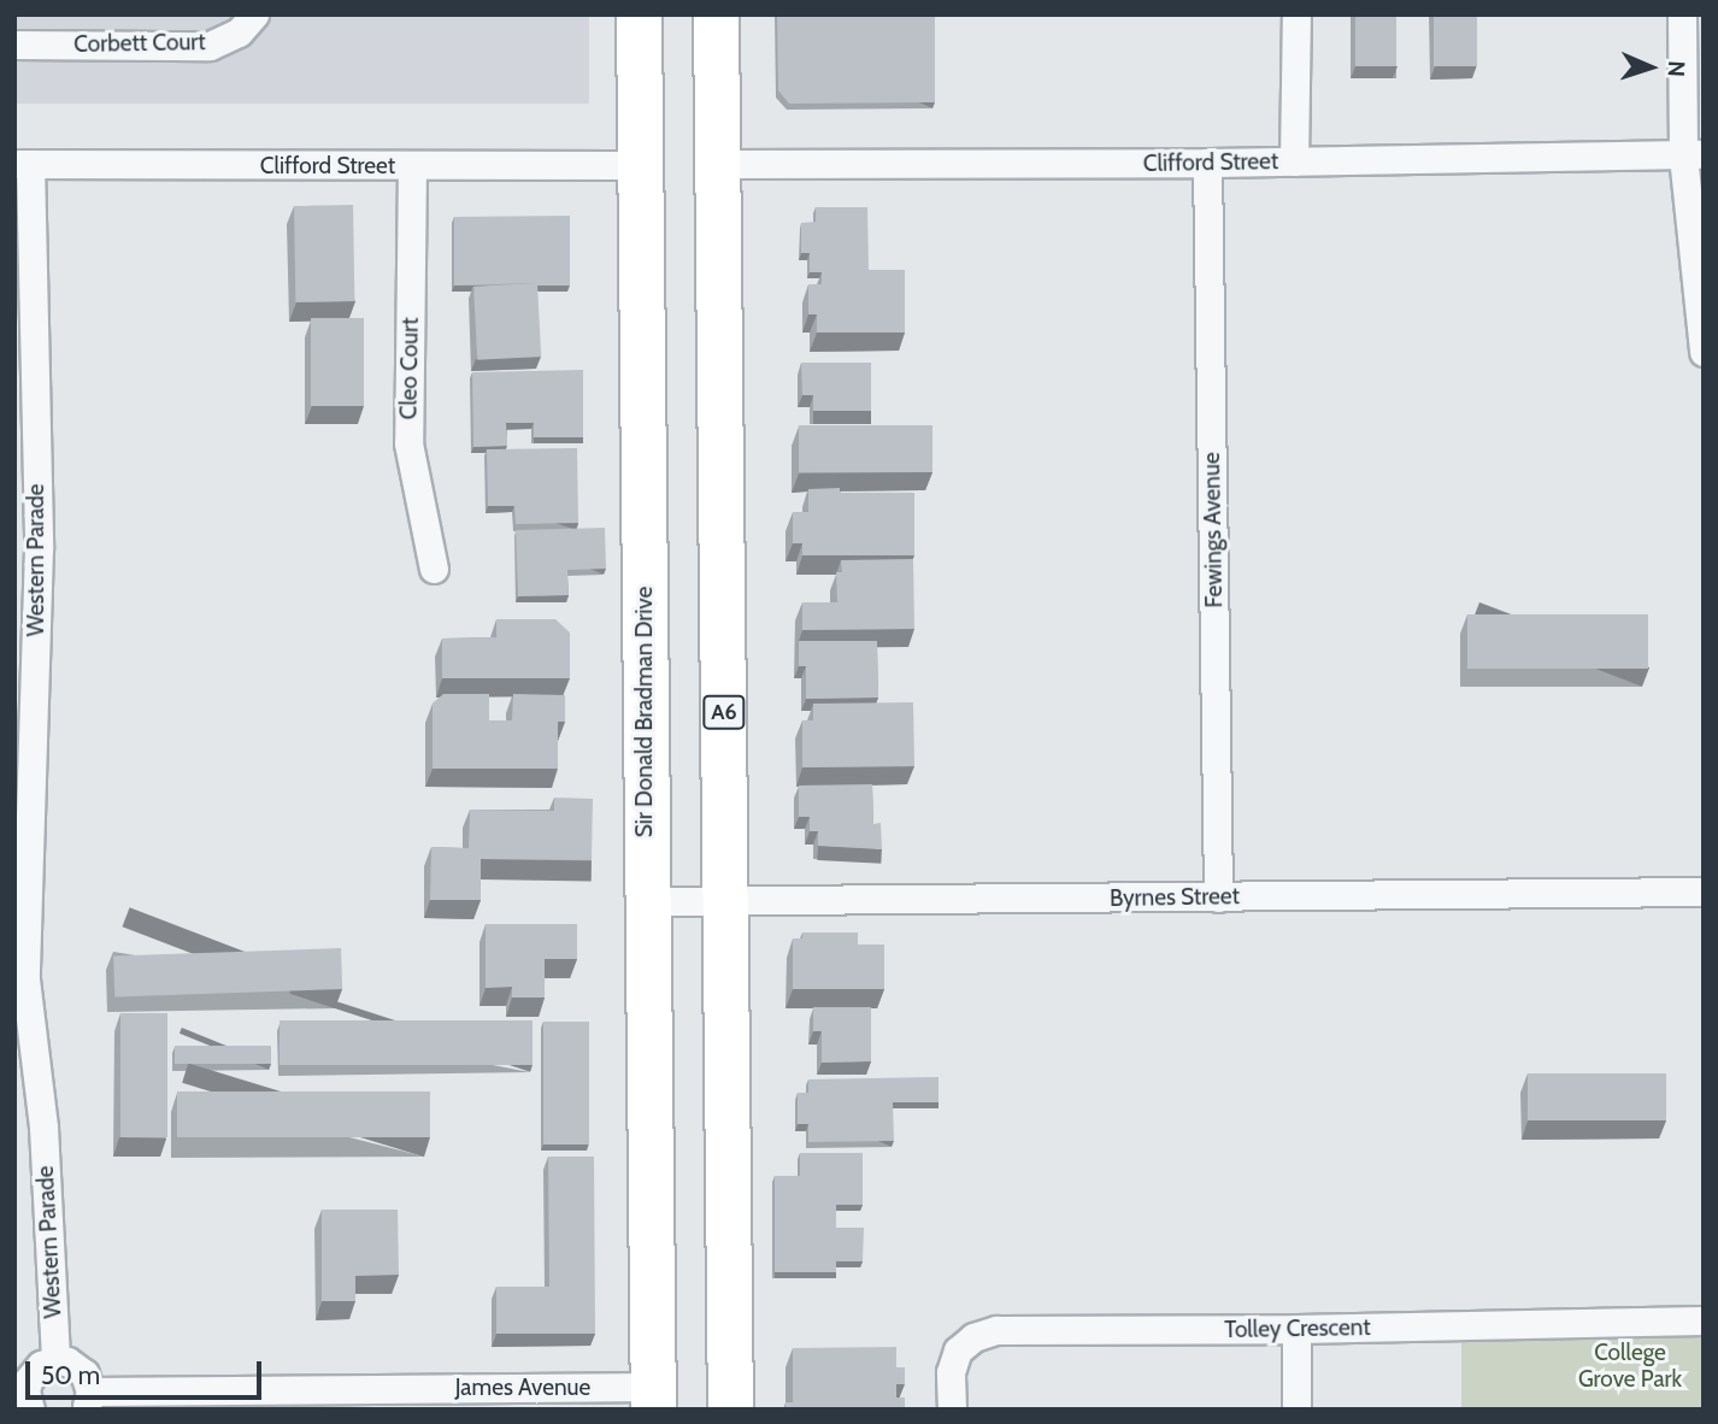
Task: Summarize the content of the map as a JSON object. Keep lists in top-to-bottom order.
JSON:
{
  "streets": {
    "main road": ["Sir Donald Bradman Drive", "A6"],
    "street": [
      "Corbett Court",
      "Clifford Street",
      "Cleo Court",
      "Fewings Avenue",
      "Western Parade",
      "Byrnes Street",
      "Tolley Crescent",
      "James Avenue"
    ]
  },
  "crossings": [
    ["Clifford Street", "Cleo Court"],
    ["Clifford Street", "Fewings Avenue"],
    ["Clifford Street", "Western Parade"],
    ["Clifford Street", "Sir Donald Bradman Drive"],
    ["Clifford Street", "A6"],
    ["Fewings Avenue", "Byrnes Street"],
    ["Sir Donald Bradman Drive", "Byrnes Street"],
    ["Sir Donald Bradman Drive", "James Avenue"],
    ["A6", "Byrnes Street"]
  ],
  "parks": ["College Grove Park"],
  "scale_bar": "50 m",
  "north": "right"
}
